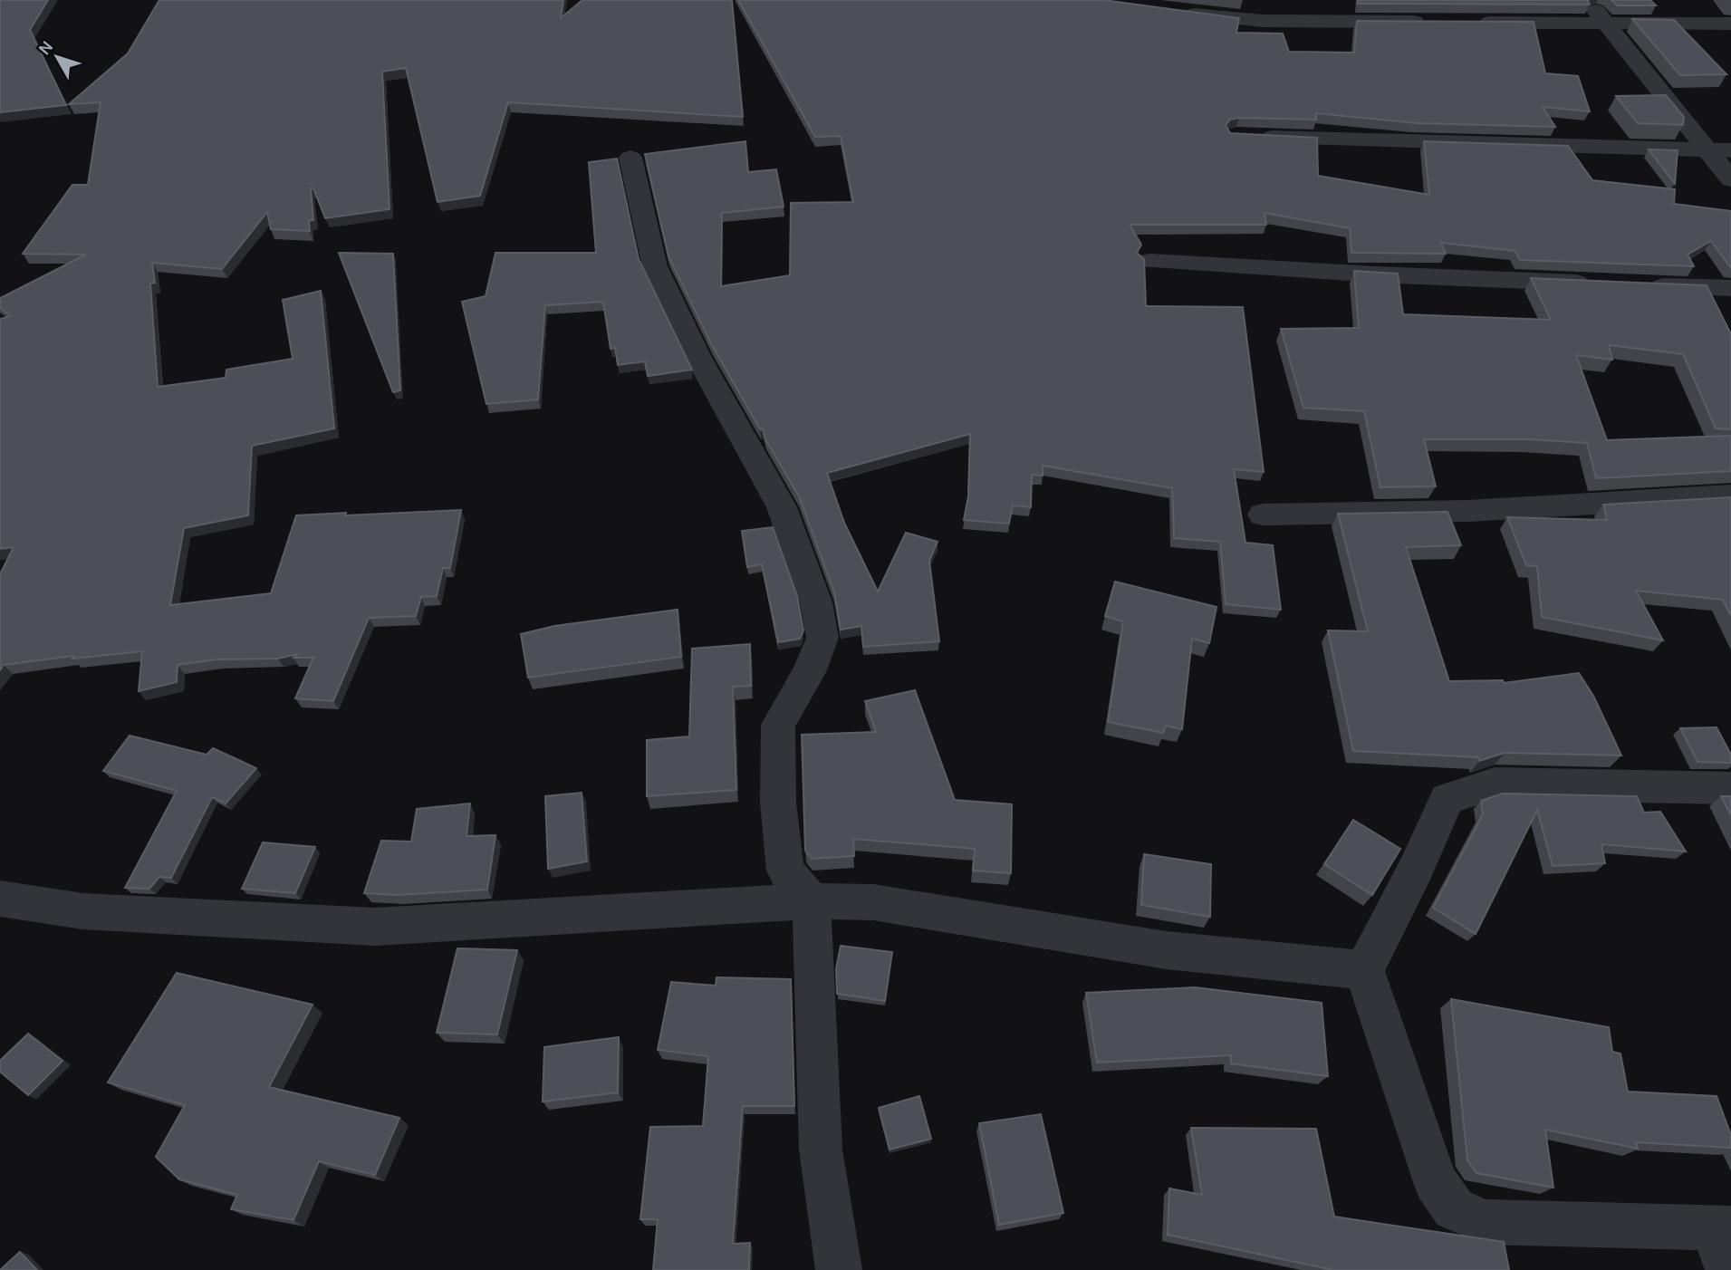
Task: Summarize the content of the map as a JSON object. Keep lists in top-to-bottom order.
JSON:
{
  "north": "top left"
}
